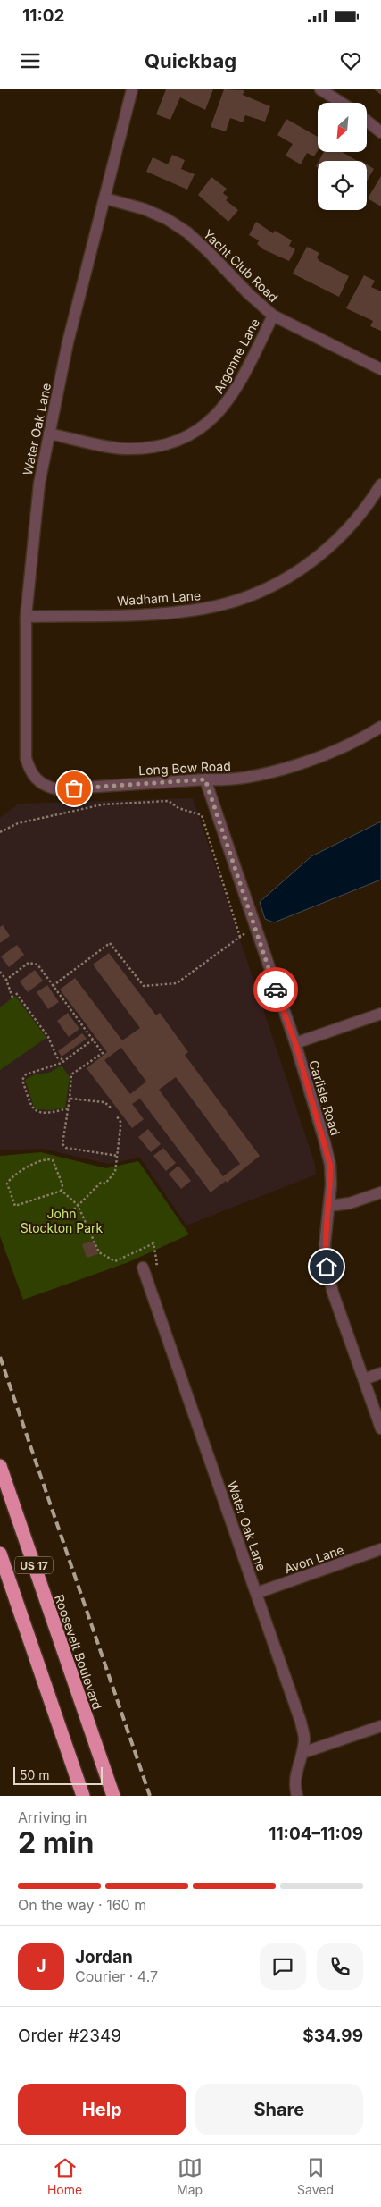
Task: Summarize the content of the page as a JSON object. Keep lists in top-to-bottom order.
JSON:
{
  "streets": {
    "highway": ["US 17", "Roosevelt Boulevard"],
    "street": [
      "Yacht Club Road",
      "Argonne Lane",
      "Water Oak Lane",
      "Wadham Lane",
      "Long Bow Road",
      "Carlisle Road",
      "Avon Lane"
    ]
  },
  "crossings": [
    ["Yacht Club Road", "Argonne Lane"],
    ["Yacht Club Road", "Water Oak Lane"],
    ["Argonne Lane", "Water Oak Lane"],
    ["Water Oak Lane", "Wadham Lane"],
    ["Water Oak Lane", "Long Bow Road"],
    ["Water Oak Lane", "Avon Lane"],
    ["Long Bow Road", "Carlisle Road"]
  ],
  "parks": ["John Stockton Park"],
  "scale_bar": "50 m",
  "north": "bottom left",
  "page": {
    "status": "11:02",
    "header": "Quickbag",
    "scale": "50 m",
    "heading": ["2 min", "Arriving in", "11:04–11:09"],
    "panel": [
      "Jordan",
      "Courier · 4.7",
      "Order #2349",
      "$34.99"
    ],
    "bar": "On the way · 160 m",
    "round": "J",
    "buttons": ["Help", "Share"],
    "tabs": ["Home", "Map", "Saved"]
  }
}
